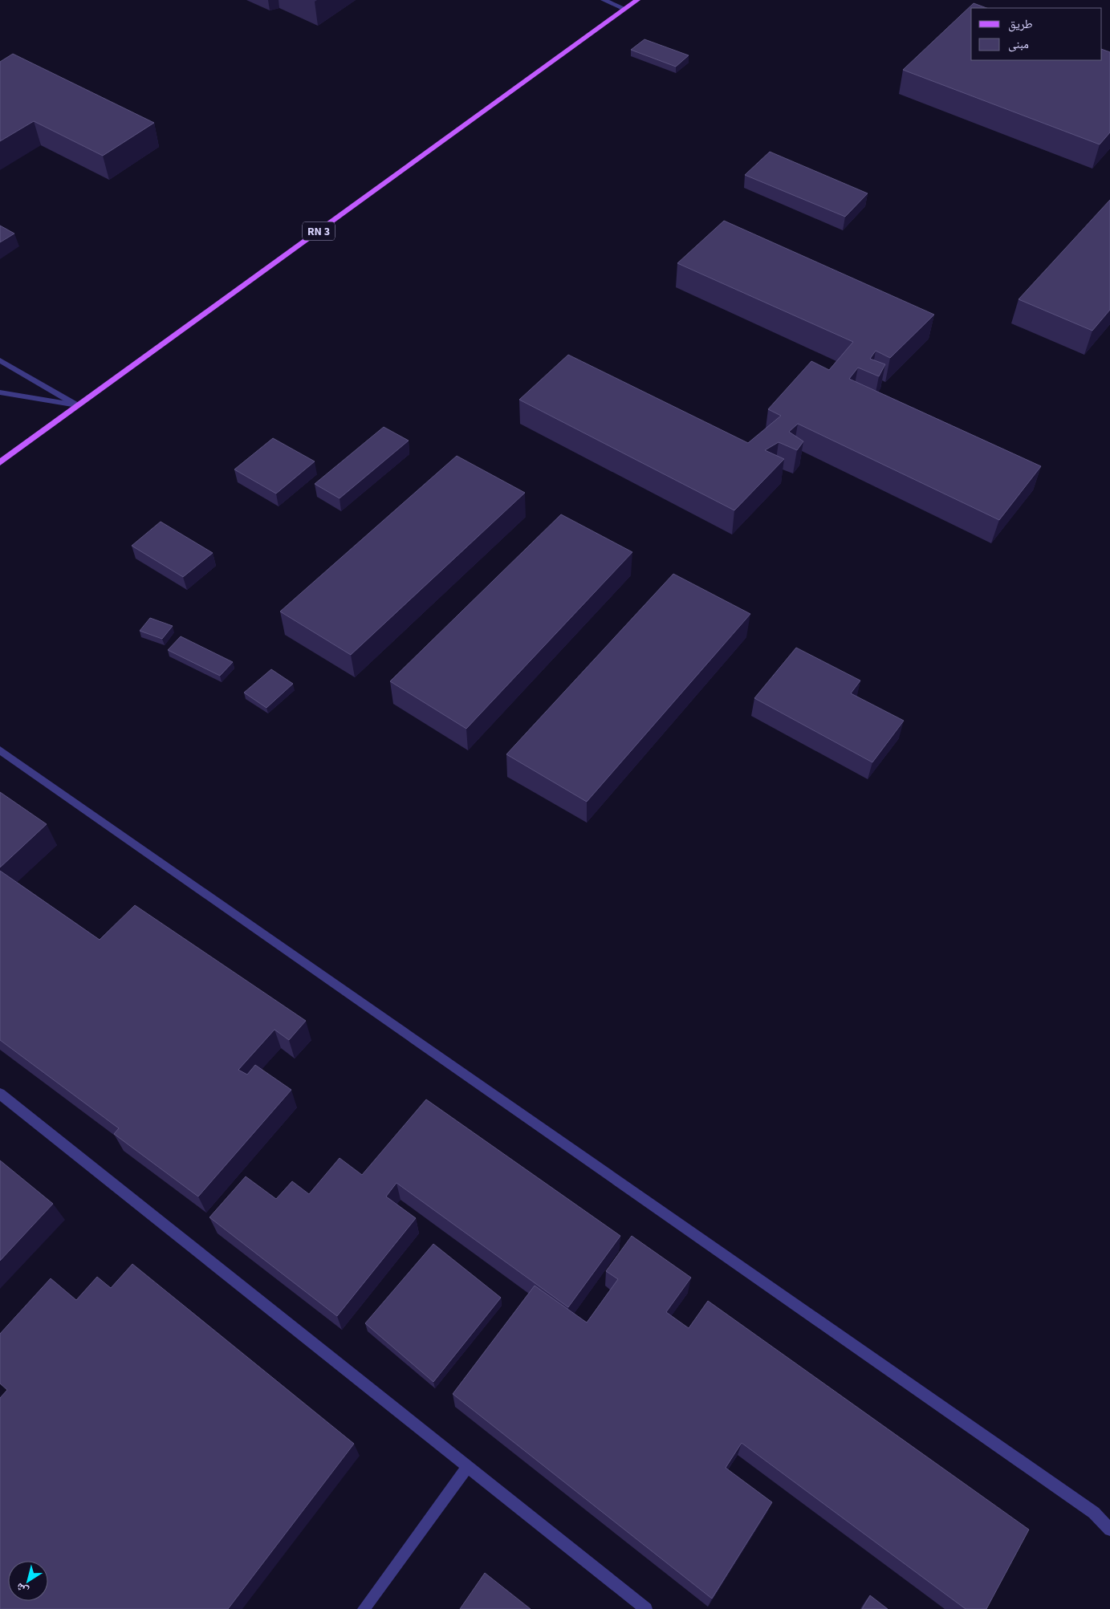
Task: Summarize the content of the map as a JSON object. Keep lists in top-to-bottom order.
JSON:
{
  "streets": {
    "main road": ["RN 3"]
  },
  "legend": ["طريق", "مبنى"],
  "north": "bottom left"
}
